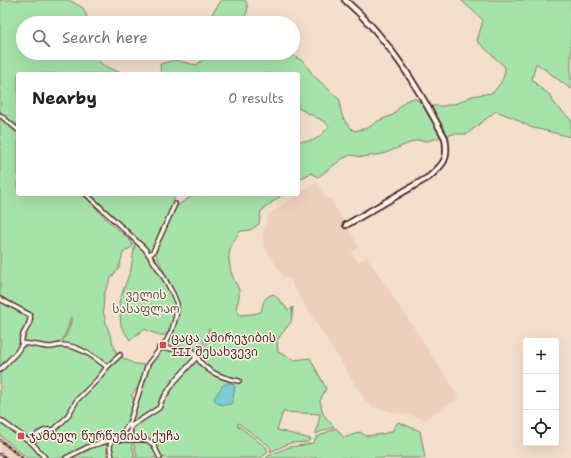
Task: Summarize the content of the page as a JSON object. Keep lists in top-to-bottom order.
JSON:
{
  "parks": ["ველის სასაფლაო"],
  "places": {
    "transit": ["ცაცა ამირეჯიბის III შესახვევი", "ჯამბულ წურწუმიას ქუჩა"]
  },
  "page": {
    "search": "Search here",
    "heading": ["Nearby", "0 results"],
    "map_buttons": ["+", "−"]
  }
}
